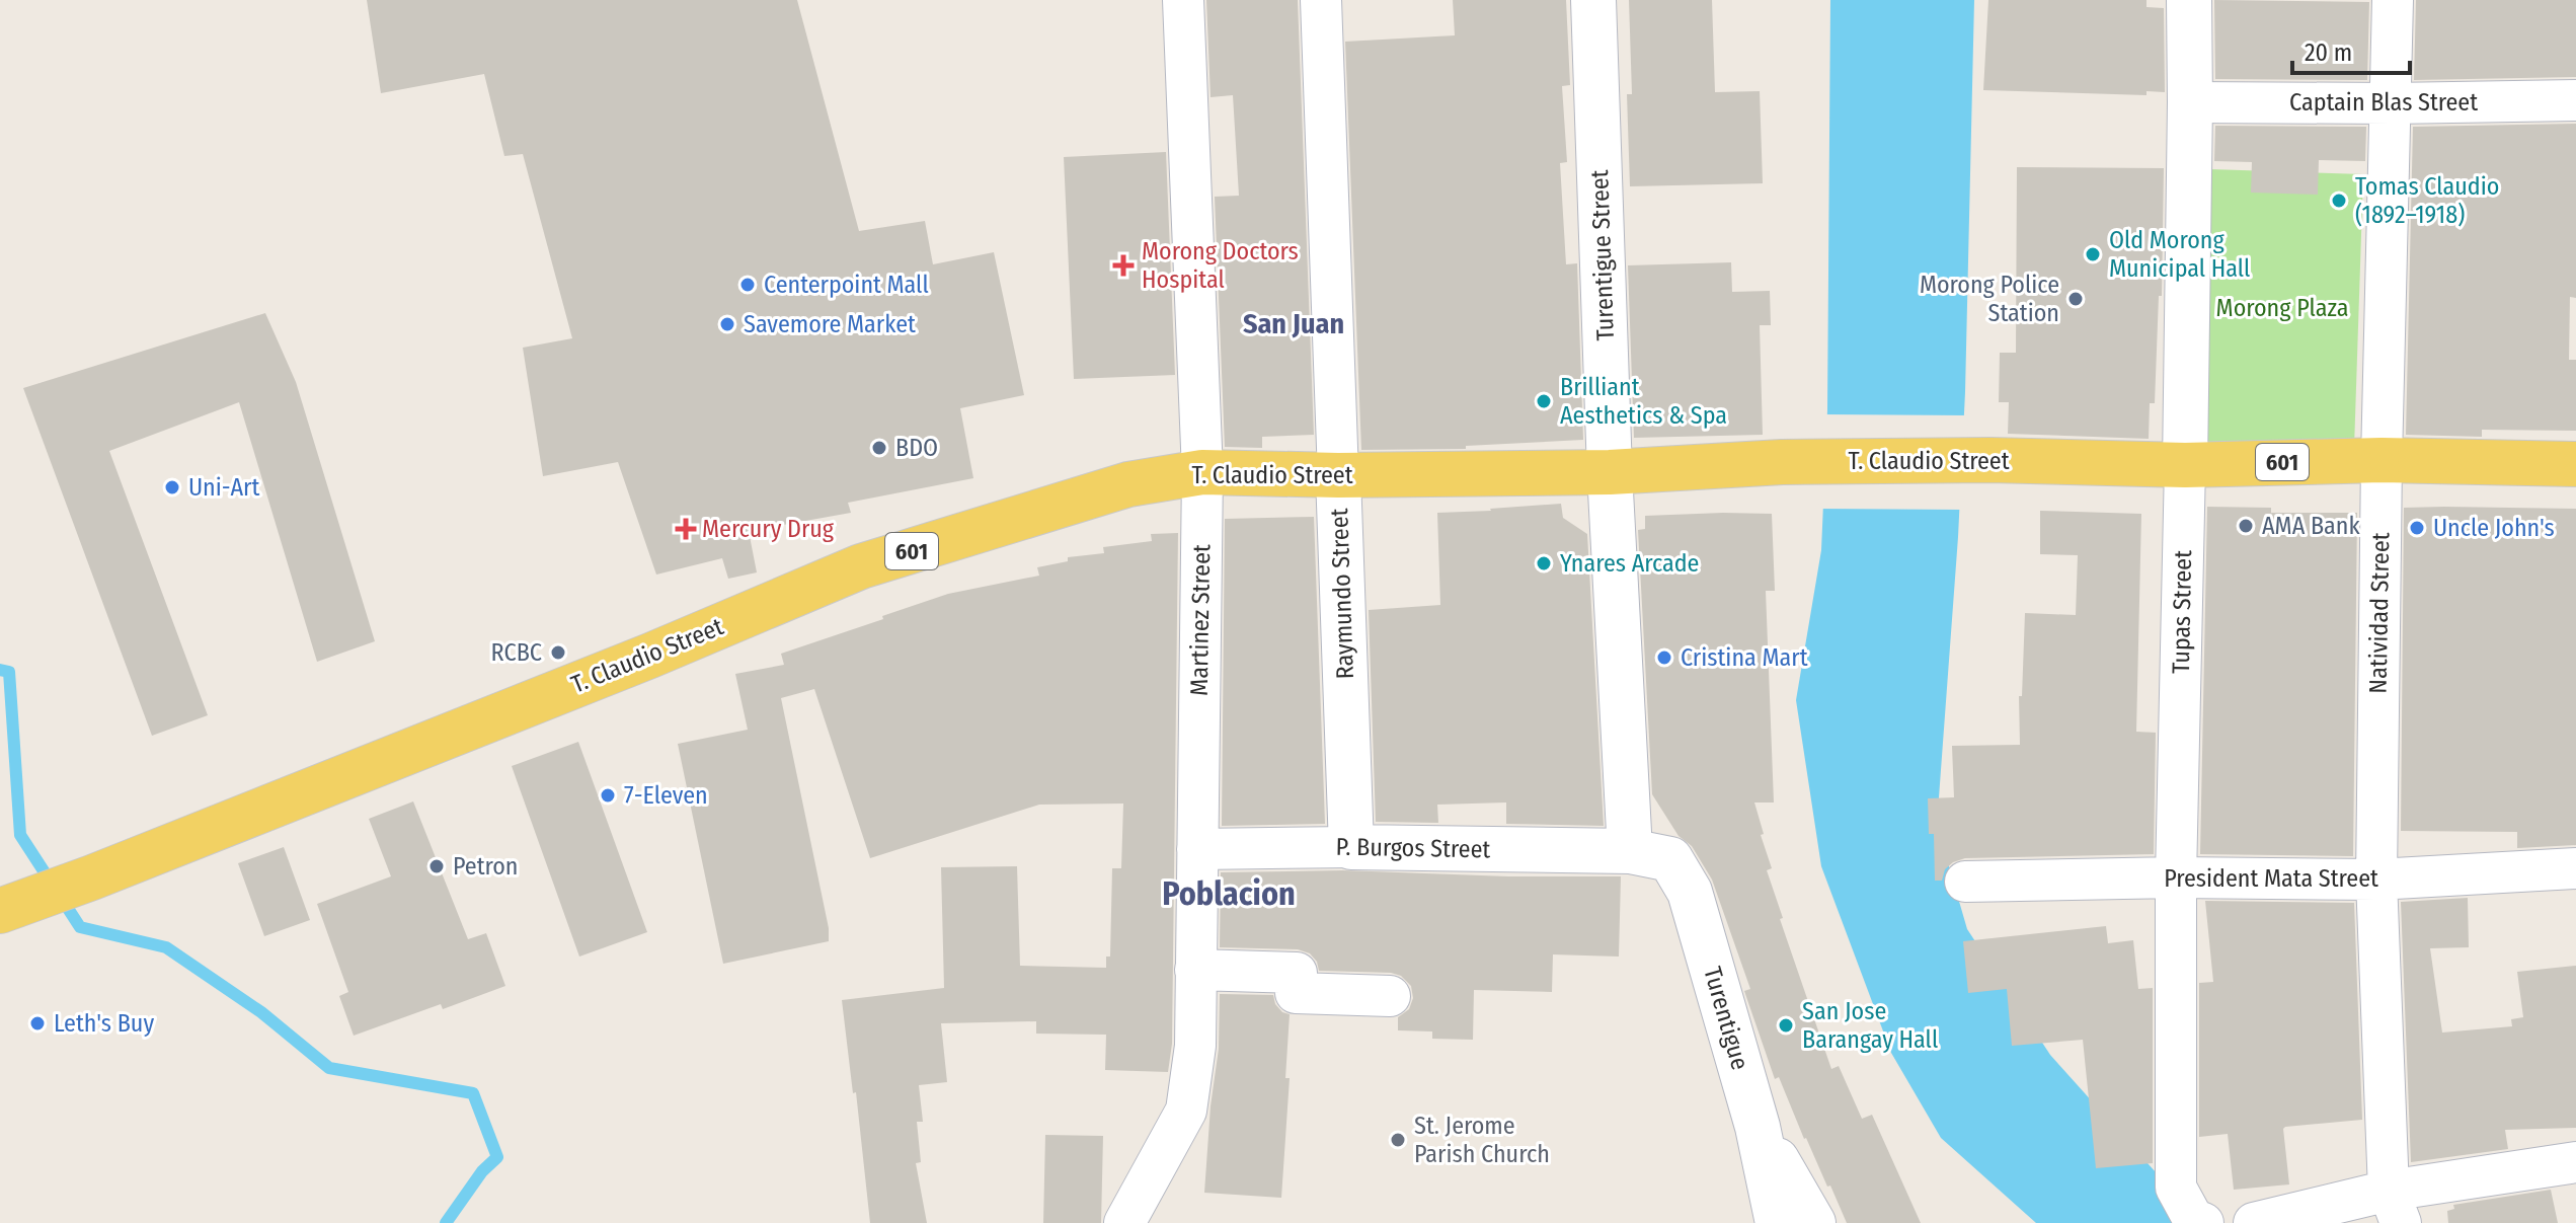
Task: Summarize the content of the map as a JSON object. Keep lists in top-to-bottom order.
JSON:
{
  "streets": {
    "main road": ["T. Claudio Street", "601"],
    "street": [
      "Captain Blas Street",
      "Turentigue Street",
      "Raymundo Street",
      "Tupas Street",
      "Natividad Street",
      "Martinez Street",
      "P. Burgos Street",
      "President Mata Street",
      "Turentigue"
    ]
  },
  "crossings": [
    ["Captain Blas Street", "Tupas Street"],
    ["Captain Blas Street", "Natividad Street"],
    ["Turentigue Street", "T. Claudio Street"],
    ["Turentigue Street", "P. Burgos Street"],
    ["Turentigue Street", "Turentigue"],
    ["T. Claudio Street", "Raymundo Street"],
    ["T. Claudio Street", "Tupas Street"],
    ["T. Claudio Street", "Natividad Street"],
    ["T. Claudio Street", "Martinez Street"],
    ["Raymundo Street", "P. Burgos Street"],
    ["Tupas Street", "President Mata Street"],
    ["Natividad Street", "President Mata Street"],
    ["Martinez Street", "P. Burgos Street"],
    ["P. Burgos Street", "Turentigue"]
  ],
  "districts": ["San Juan", "Poblacion"],
  "parks": ["Morong Plaza"],
  "places": {
    "other": [
      "Tomas Claudio (1892–1918)",
      "Old Morong Municipal Hall",
      "Centerpoint Mall",
      "Morong Police Station",
      "Savemore Market",
      "Brilliant Aesthetics & Spa",
      "BDO",
      "Uni-Art",
      "AMA Bank",
      "Uncle John's",
      "Ynares Arcade",
      "RCBC",
      "Cristina Mart",
      "7-Eleven",
      "Petron",
      "Leth's Buy",
      "San Jose Barangay Hall",
      "St. Jerome Parish Church"
    ],
    "health": ["Morong Doctors Hospital", "Mercury Drug"]
  },
  "scale_bar": "20 m"
}
